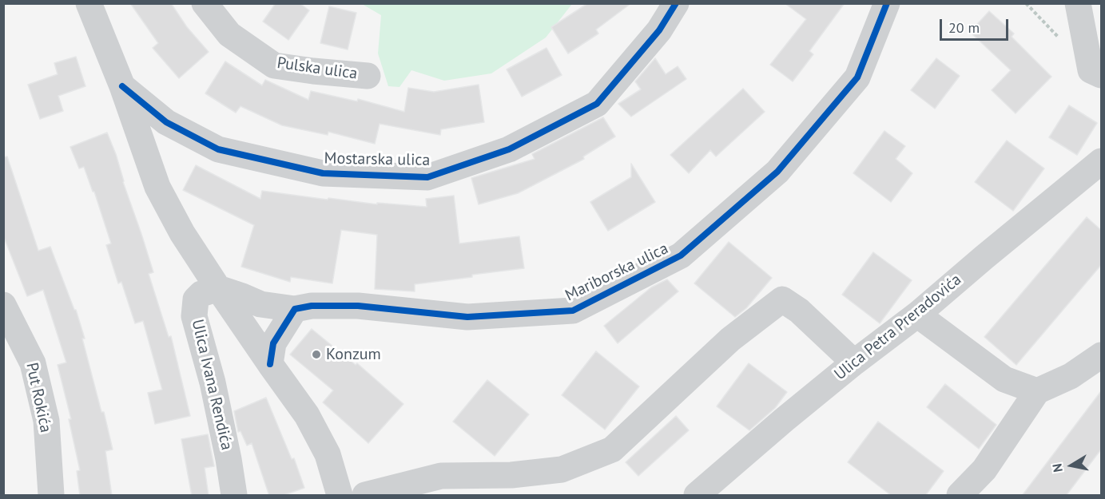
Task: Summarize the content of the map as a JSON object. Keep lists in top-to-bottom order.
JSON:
{
  "streets": {
    "street": [
      "Pulska ulica",
      "Mostarska ulica",
      "Mariborska ulica",
      "Ulica Petra Preradovića",
      "Ulica Ivana Rendića",
      "Put Rokića"
    ]
  },
  "crossings": [
    ["Mariborska ulica", "Ulica Ivana Rendića"]
  ],
  "places": ["Konzum"],
  "scale_bar": "20 m",
  "north": "left"
}
